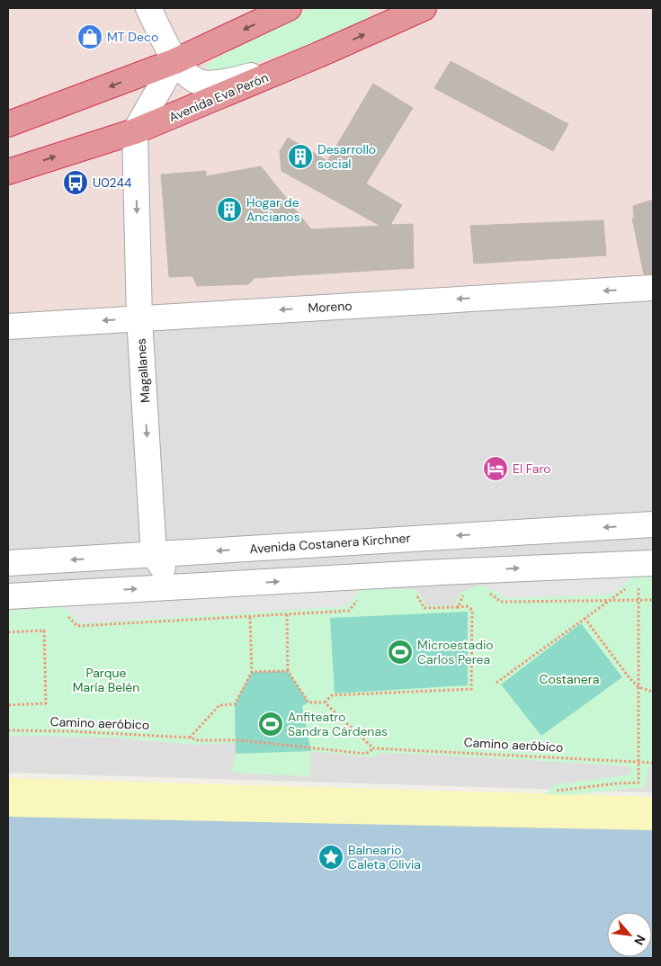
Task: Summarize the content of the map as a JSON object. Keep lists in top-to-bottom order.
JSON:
{
  "streets": {
    "highway": ["Avenida Eva Perón"],
    "street": ["Moreno", "Magallanes", "Avenida Costanera Kirchner"],
    "path": ["Camino aeróbico"]
  },
  "crossings": [
    ["Avenida Eva Perón", "Magallanes"],
    ["Moreno", "Magallanes"],
    ["Magallanes", "Avenida Costanera Kirchner"]
  ],
  "one_way": ["Moreno", "Magallanes"],
  "parks": ["Parque María Belén", "Costanera"],
  "places": {
    "shop": ["MT Deco"],
    "building": ["Desarrollo social", "Hogar de Ancianos"],
    "bus stop": ["U0244"],
    "hotel": ["El Faro"],
    "sports": ["Microestadio Carlos Perea", "Anfiteatro Sandra Cárdenas"],
    "place": ["Balneario Caleta Olivia"]
  },
  "north": "bottom right"
}
